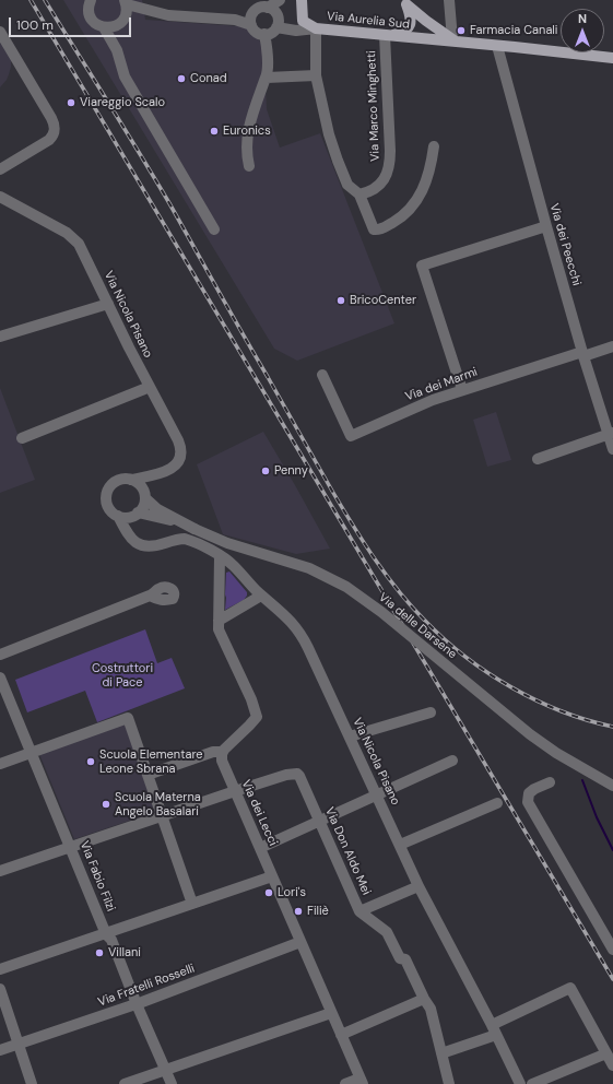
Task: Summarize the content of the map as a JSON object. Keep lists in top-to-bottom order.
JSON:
{
  "streets": {
    "main road": ["Via Aurelia Sud"],
    "street": [
      "Via Marco Minghetti",
      "Via dei Peecchi",
      "Via Nicola Pisano",
      "Via dei Marmi",
      "Via delle Darsene",
      "Via dei Lecci",
      "Via Don Aldo Mei",
      "Via Fabio Filzi",
      "Via Fratelli Rosselli"
    ]
  },
  "crossings": [
    ["Via Aurelia Sud", "Via Marco Minghetti"],
    ["Via Aurelia Sud", "Via dei Peecchi"],
    ["Via dei Peecchi", "Via dei Marmi"],
    ["Via Nicola Pisano", "Via delle Darsene"],
    ["Via dei Lecci", "Via Don Aldo Mei"],
    ["Via dei Lecci", "Via Fratelli Rosselli"],
    ["Via Fabio Filzi", "Via Fratelli Rosselli"]
  ],
  "parks": ["Costruttori di Pace"],
  "places": [
    "Farmacia Canali",
    "Conad",
    "Viareggio Scalo",
    "Euronics",
    "BricoCenter",
    "Penny",
    "Scuola Elementare Leone Sbrana",
    "Scuola Materna Angelo Basalari",
    "Lori's",
    "Filiè",
    "Villani"
  ],
  "scale_bar": "100 m",
  "north": "top"
}
